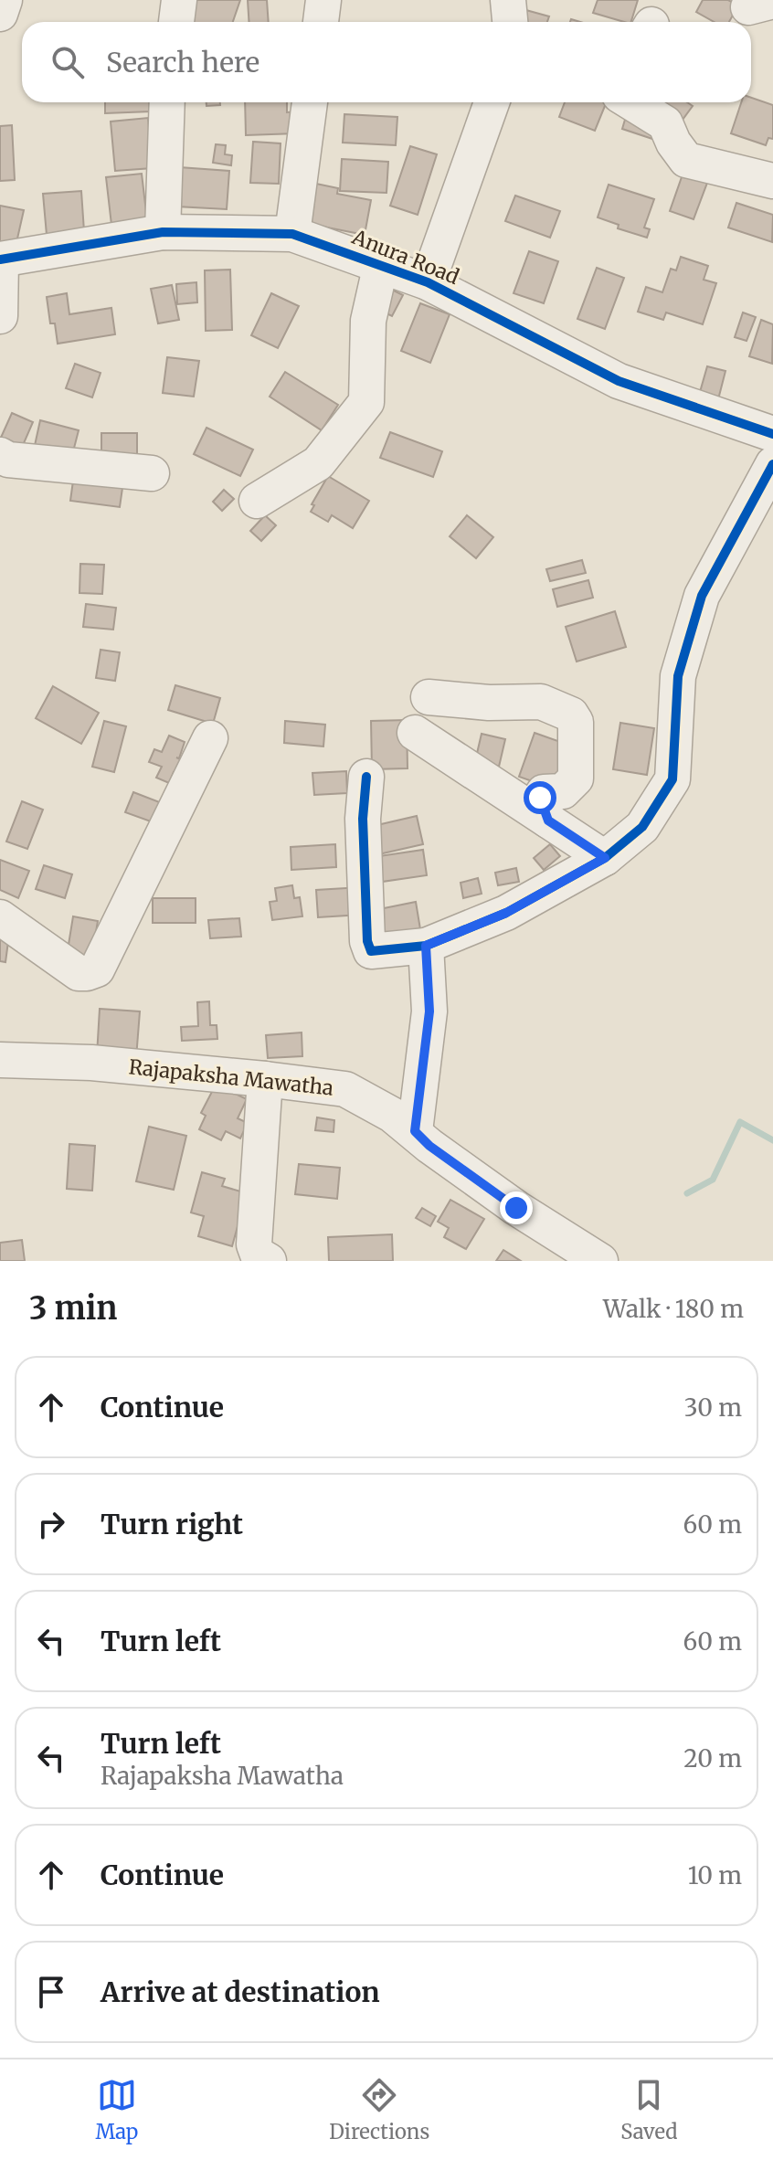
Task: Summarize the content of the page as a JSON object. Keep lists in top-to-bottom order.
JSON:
{
  "streets": {
    "street": ["Anura Road", "Rajapaksha Mawatha"]
  },
  "page": {
    "search": "Search here",
    "heading": ["3 min", "Walk · 180 m"],
    "list": [
      ["Continue", "30 m"],
      ["Turn right", "60 m"],
      ["Turn left", "60 m"],
      ["Turn left", "Rajapaksha Mawatha", "20 m"],
      ["Continue", "10 m"],
      "Arrive at destination"
    ],
    "nav": ["Map", "Directions", "Saved"]
  }
}
